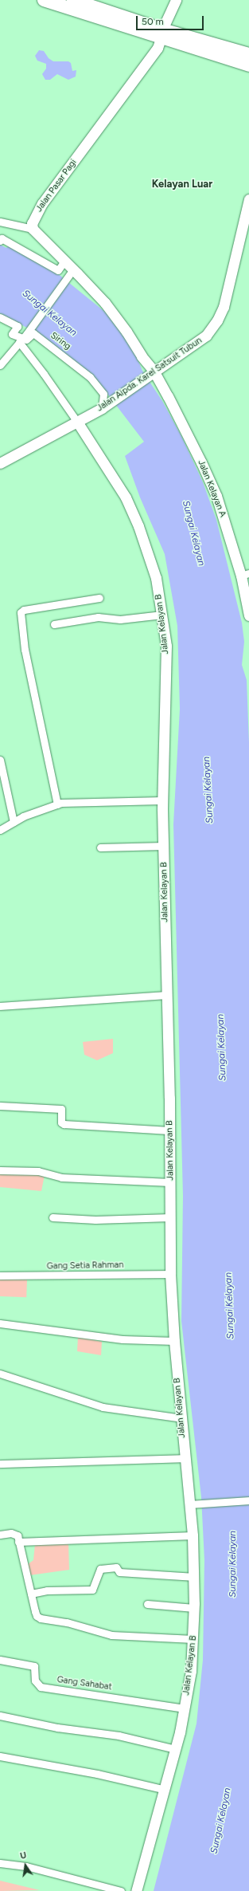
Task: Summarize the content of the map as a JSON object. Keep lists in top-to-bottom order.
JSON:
{
  "streets": {
    "street": [
      "Jalan Pasar Pagi",
      "Siring",
      "Jalan Aipda. Karel Satsuit Tubun",
      "Jalan Kelayan A",
      "Jalan Kelayan B",
      "Gang Setia Rahman",
      "Gang Sahabat"
    ]
  },
  "crossings": [
    ["Siring", "Jalan Aipda. Karel Satsuit Tubun"],
    ["Jalan Aipda. Karel Satsuit Tubun", "Jalan Kelayan A"],
    ["Jalan Aipda. Karel Satsuit Tubun", "Jalan Kelayan B"],
    ["Jalan Kelayan B", "Gang Setia Rahman"],
    ["Jalan Kelayan B", "Gang Sahabat"]
  ],
  "districts": ["Kelayan Luar"],
  "water": ["Sungai Kelayan"],
  "scale_bar": "50 m",
  "north": "top"
}
